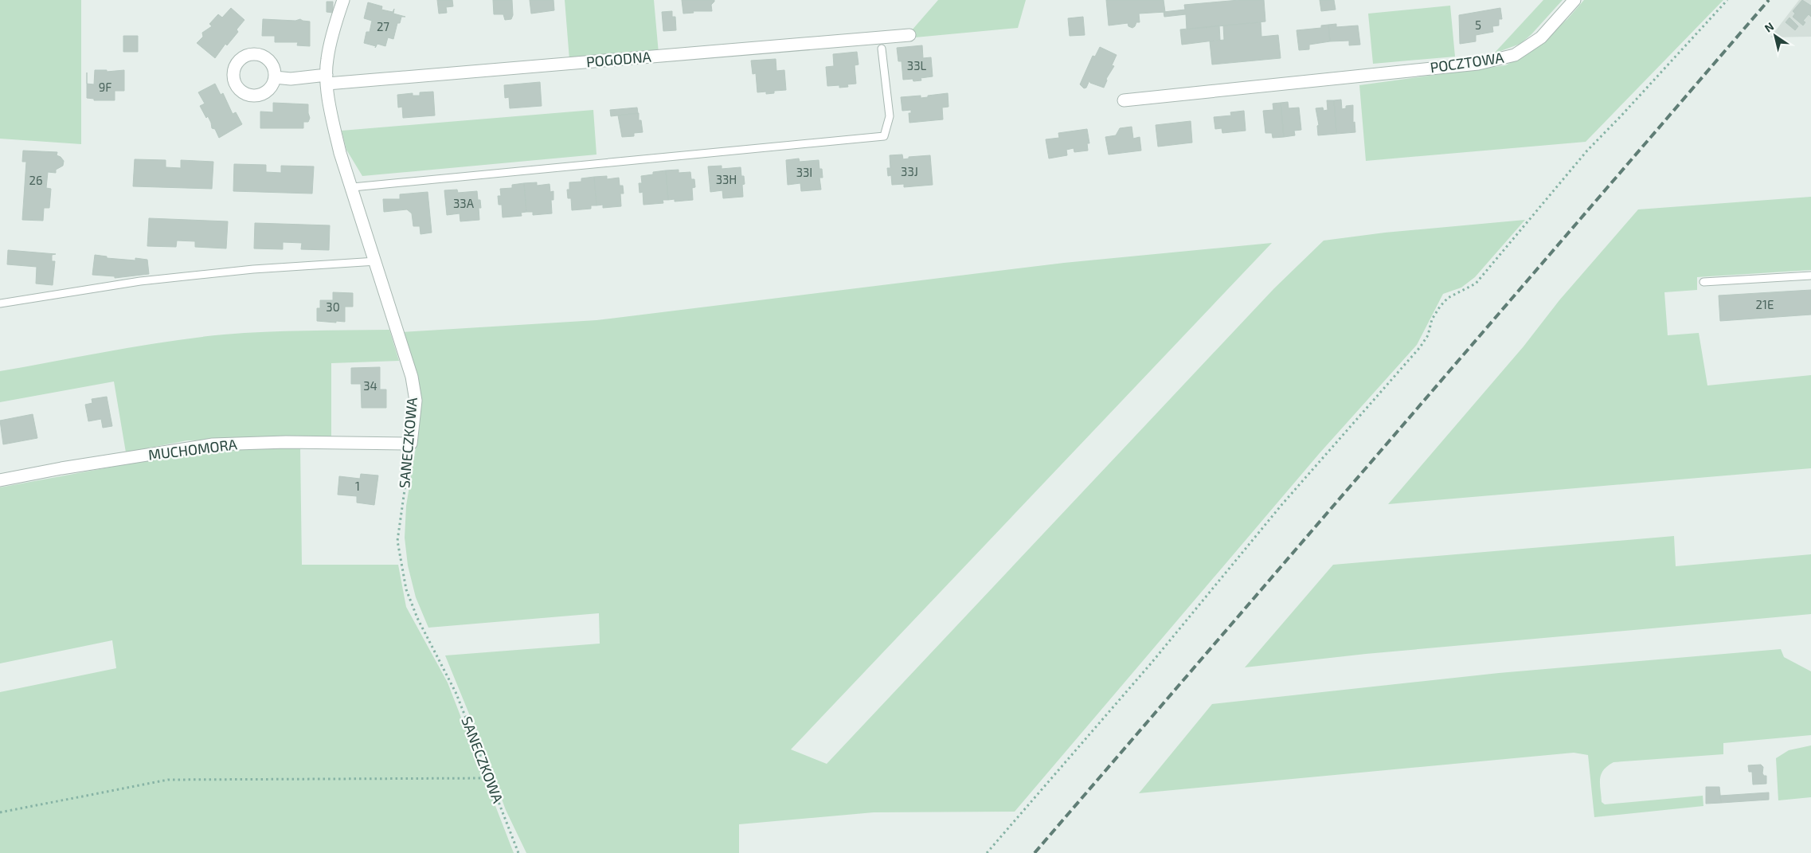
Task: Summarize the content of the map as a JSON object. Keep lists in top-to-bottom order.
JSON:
{
  "streets": {
    "street": [
      "POGODNA",
      "POCZTOWA",
      "SANECZKOWA",
      "MUCHOMORA"
    ]
  },
  "crossings": [
    ["POGODNA", "SANECZKOWA"],
    ["SANECZKOWA", "MUCHOMORA"]
  ],
  "house_numbers": [
    "5",
    "27",
    "33L",
    "9F",
    "33J",
    "33I",
    "33H",
    "26",
    "33A",
    "21E",
    "30",
    "34",
    "1"
  ],
  "north": "top left"
}
